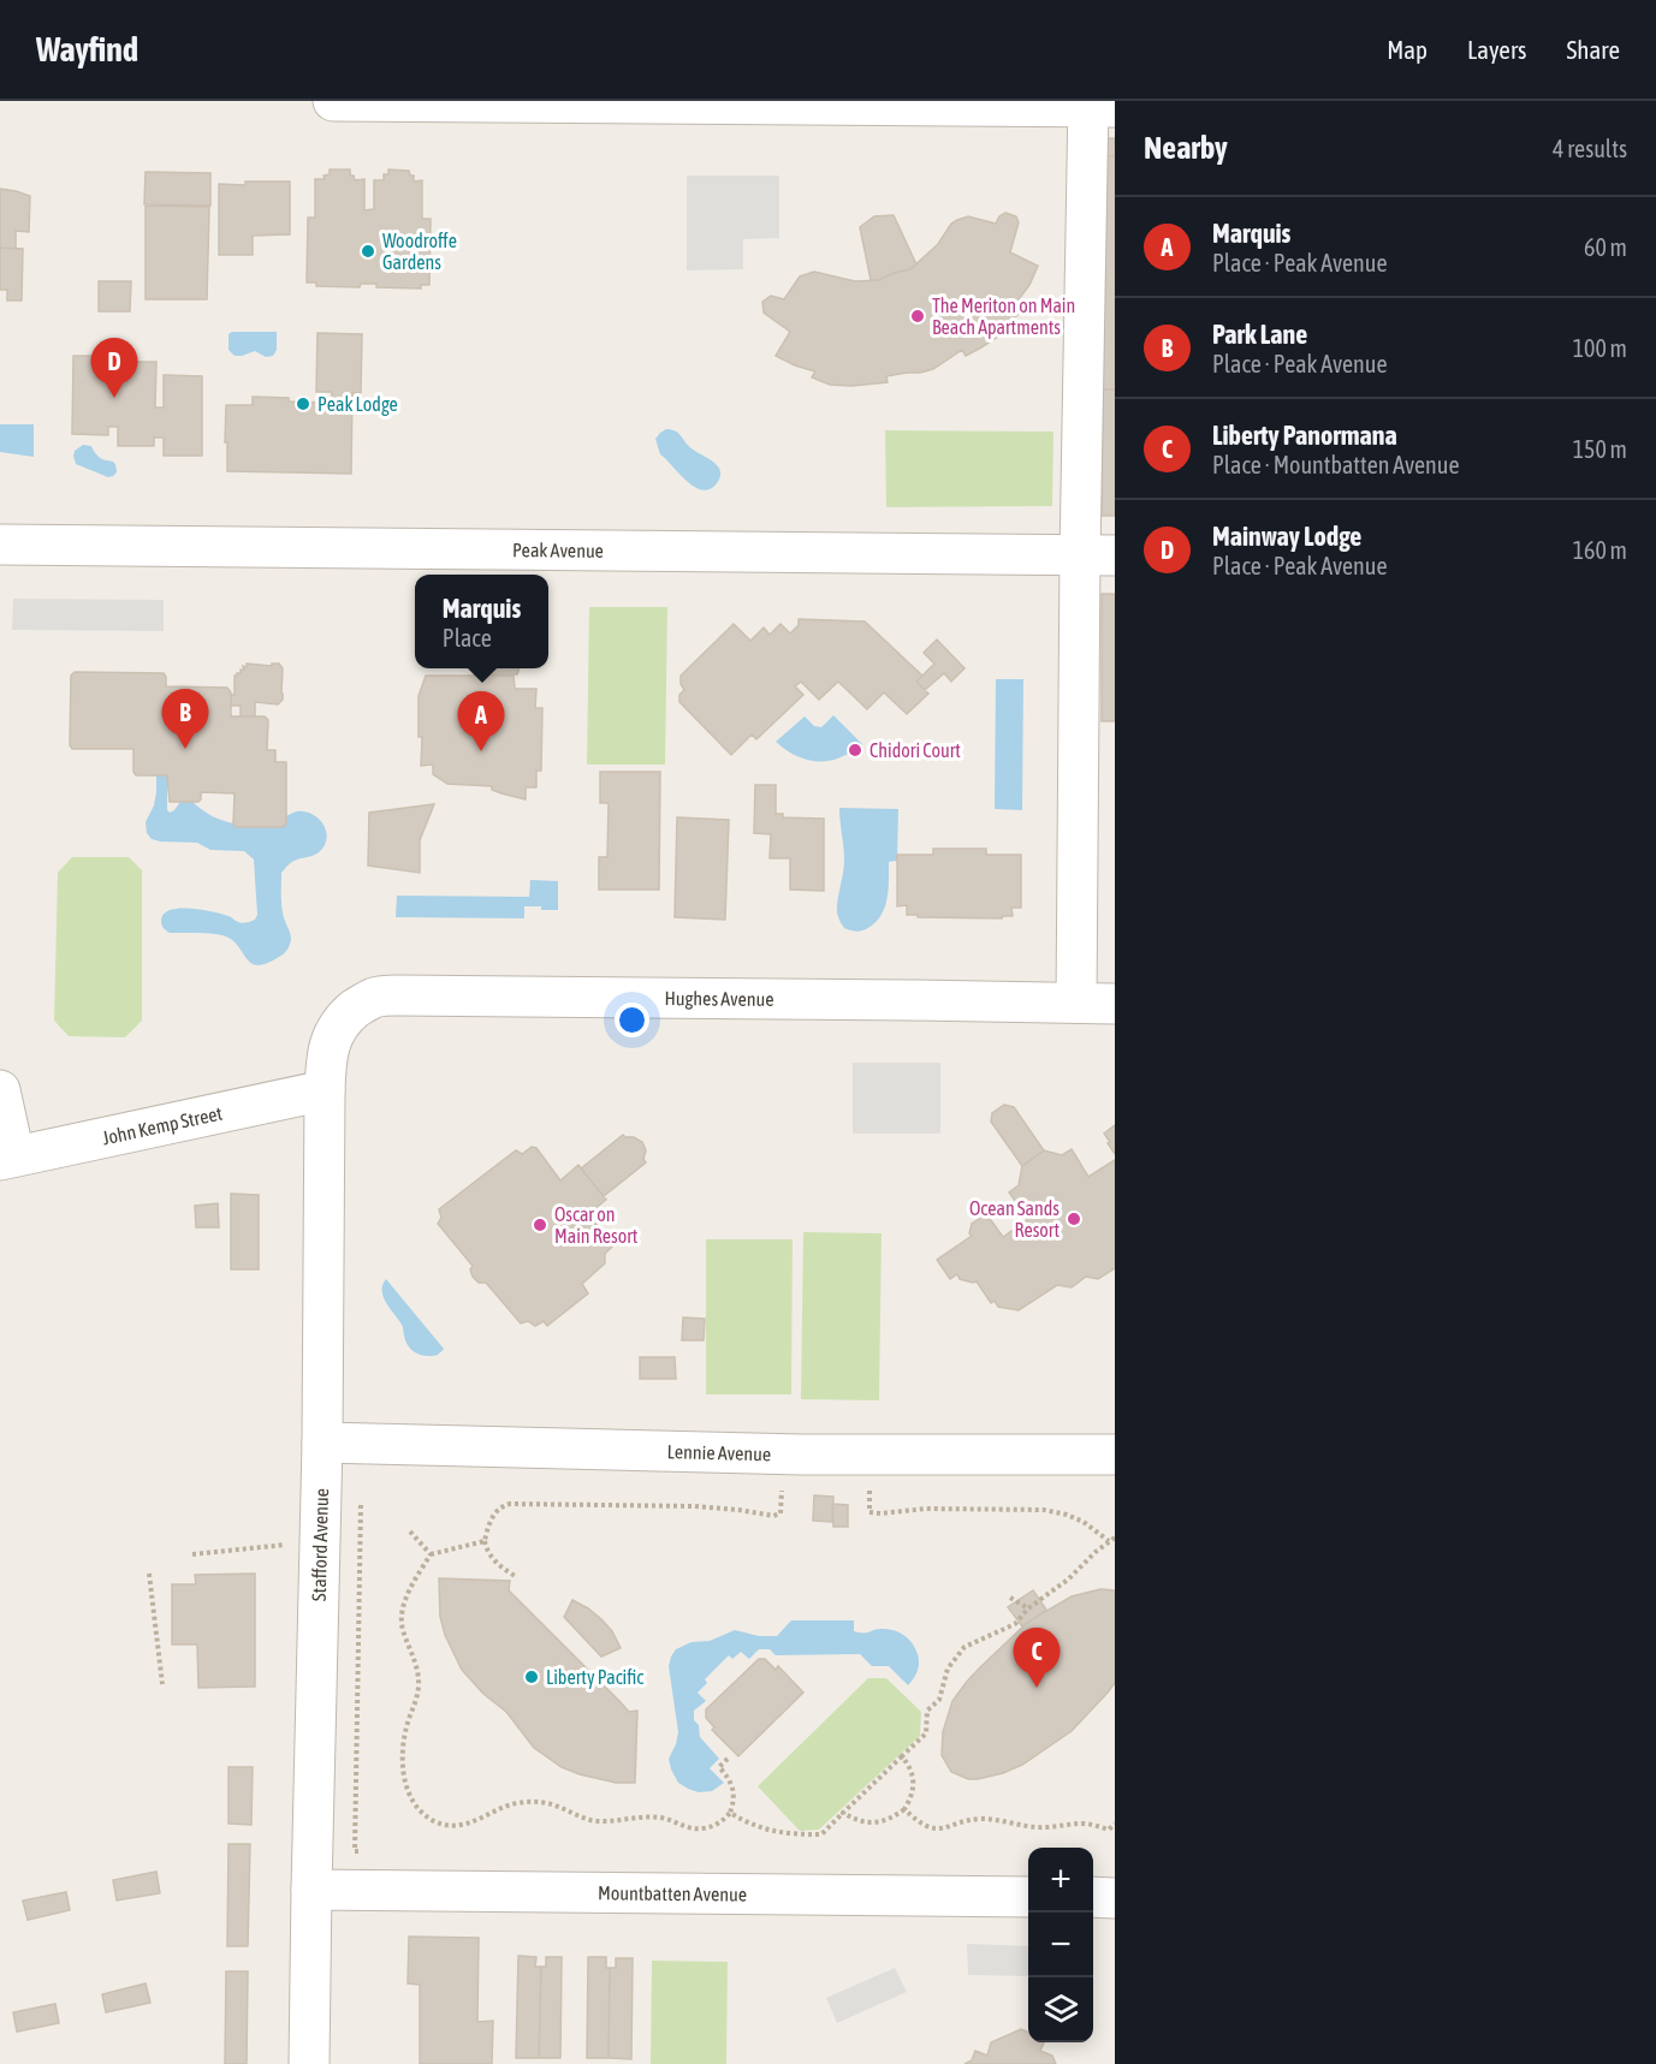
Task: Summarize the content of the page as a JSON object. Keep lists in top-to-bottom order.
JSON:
{
  "streets": {
    "street": [
      "Peak Avenue",
      "Hughes Avenue",
      "John Kemp Street",
      "Lennie Avenue",
      "Stafford Avenue",
      "Mountbatten Avenue"
    ]
  },
  "crossings": [
    ["Hughes Avenue", "Stafford Avenue"],
    ["John Kemp Street", "Stafford Avenue"],
    ["Lennie Avenue", "Stafford Avenue"],
    ["Stafford Avenue", "Mountbatten Avenue"]
  ],
  "places": [
    "Woodroffe Gardens",
    "The Meriton on Main Beach Apartments",
    "Peak Lodge",
    "Chidori Court",
    "Ocean Sands Resort",
    "Oscar on Main Resort",
    "Liberty Pacific"
  ],
  "page": {
    "header": "Wayfind",
    "nav": ["Map", "Layers", "Share"],
    "heading": ["Nearby", "4 results"],
    "list": [
      {
        "mark": "A",
        "name": "Marquis",
        "note": "Place · Peak Avenue",
        "value": "60 m"
      },
      {
        "mark": "B",
        "name": "Park Lane",
        "note": "Place · Peak Avenue",
        "value": "100 m"
      },
      {
        "mark": "C",
        "name": "Liberty Panormana",
        "note": "Place · Mountbatten Avenue",
        "value": "150 m"
      },
      {
        "mark": "D",
        "name": "Mainway Lodge",
        "note": "Place · Peak Avenue",
        "value": "160 m"
      }
    ],
    "pins": [
      "D",
      "B",
      "A",
      "C"
    ],
    "popup": ["Marquis", "Place"],
    "map_buttons": ["+", "−"]
  }
}
